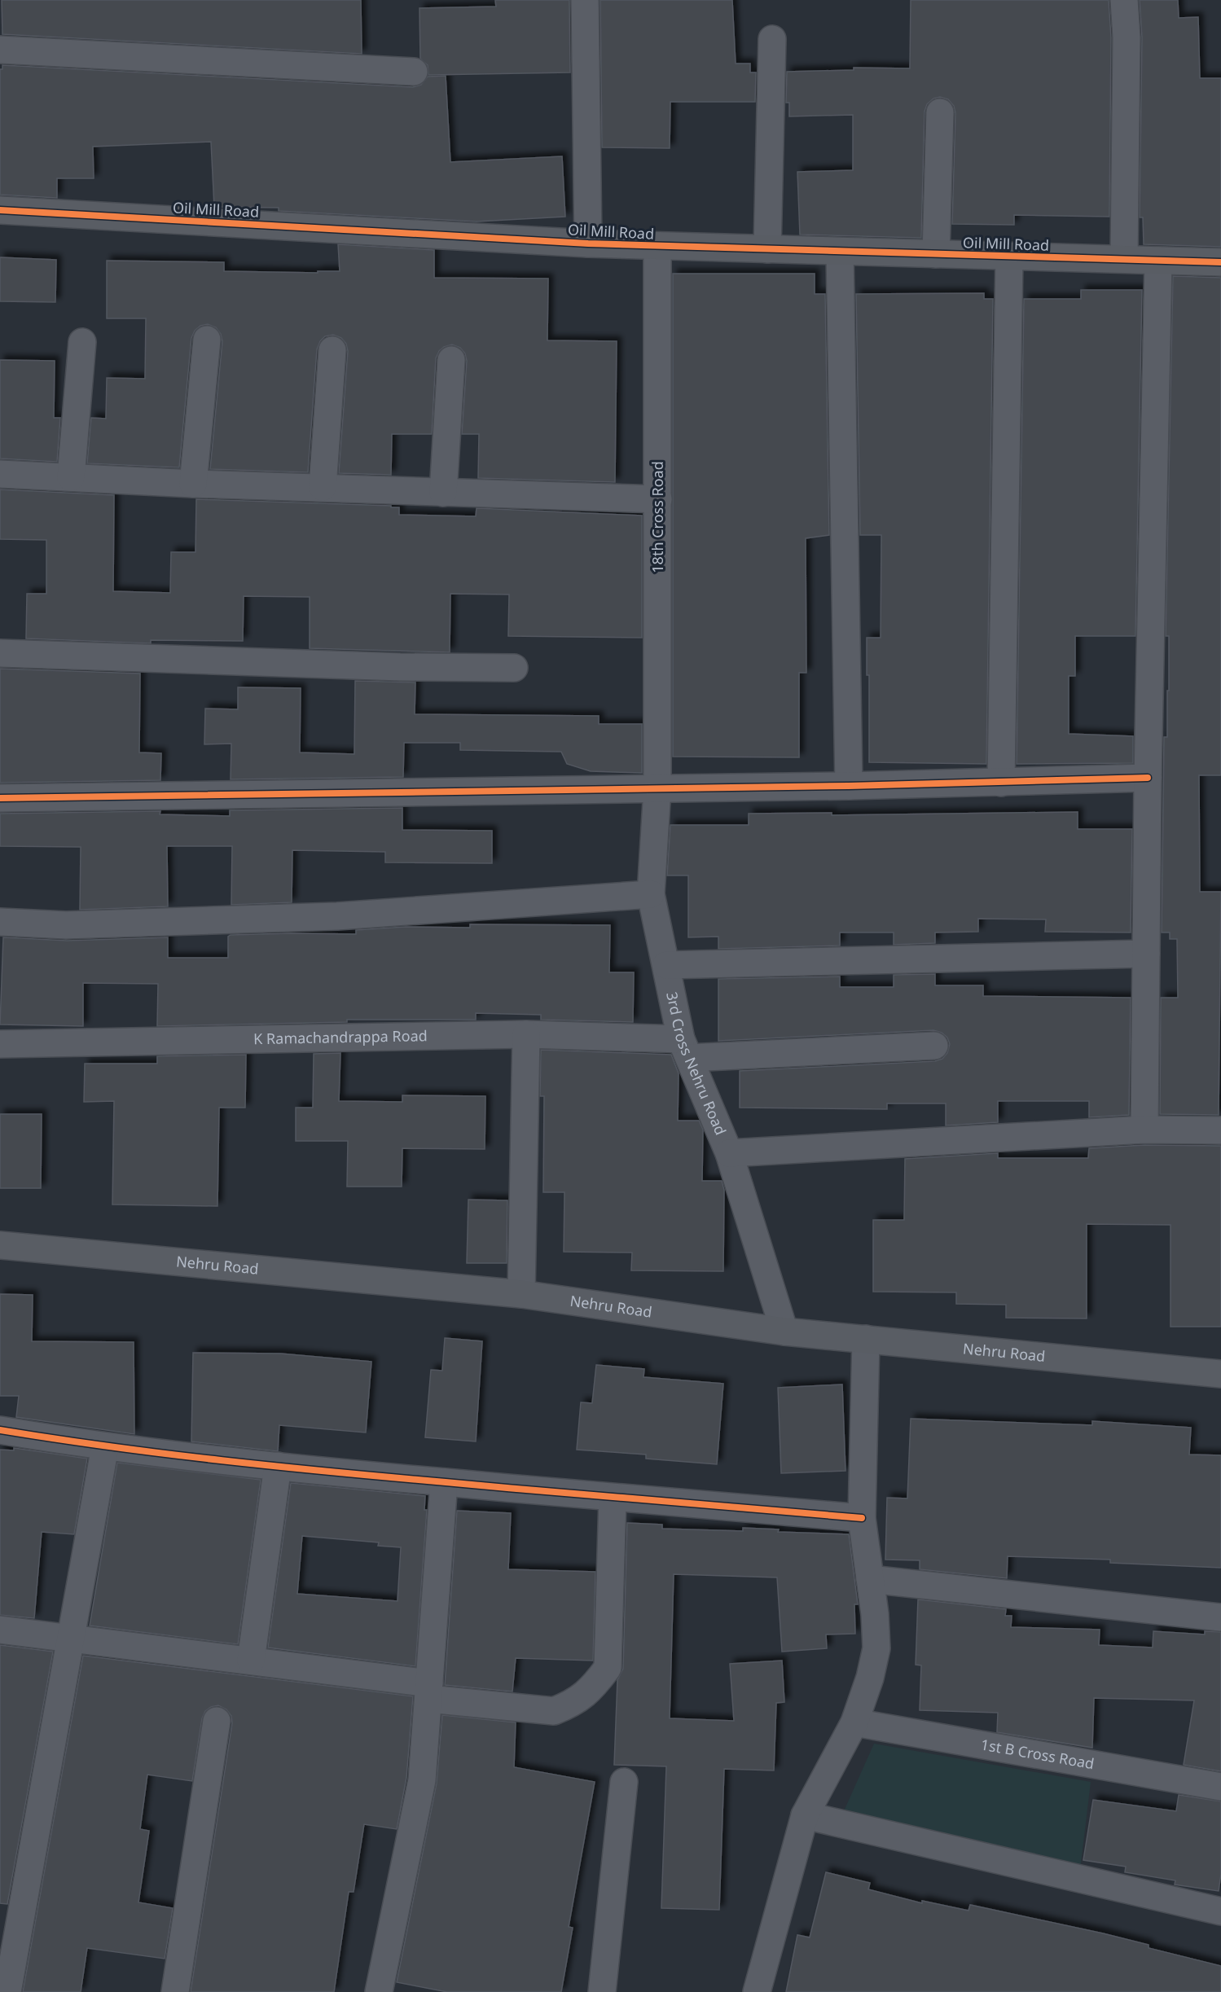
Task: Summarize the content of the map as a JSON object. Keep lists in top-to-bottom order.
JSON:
{
  "streets": {
    "street": [
      "Oil Mill Road",
      "18th Cross Road",
      "K Ramachandrappa Road",
      "3rd Cross Nehru Road",
      "Nehru Road",
      "1st B Cross Road"
    ]
  },
  "crossings": [
    ["Oil Mill Road", "18th Cross Road"],
    ["18th Cross Road", "3rd Cross Nehru Road"],
    ["K Ramachandrappa Road", "3rd Cross Nehru Road"],
    ["3rd Cross Nehru Road", "Nehru Road"]
  ]
}
